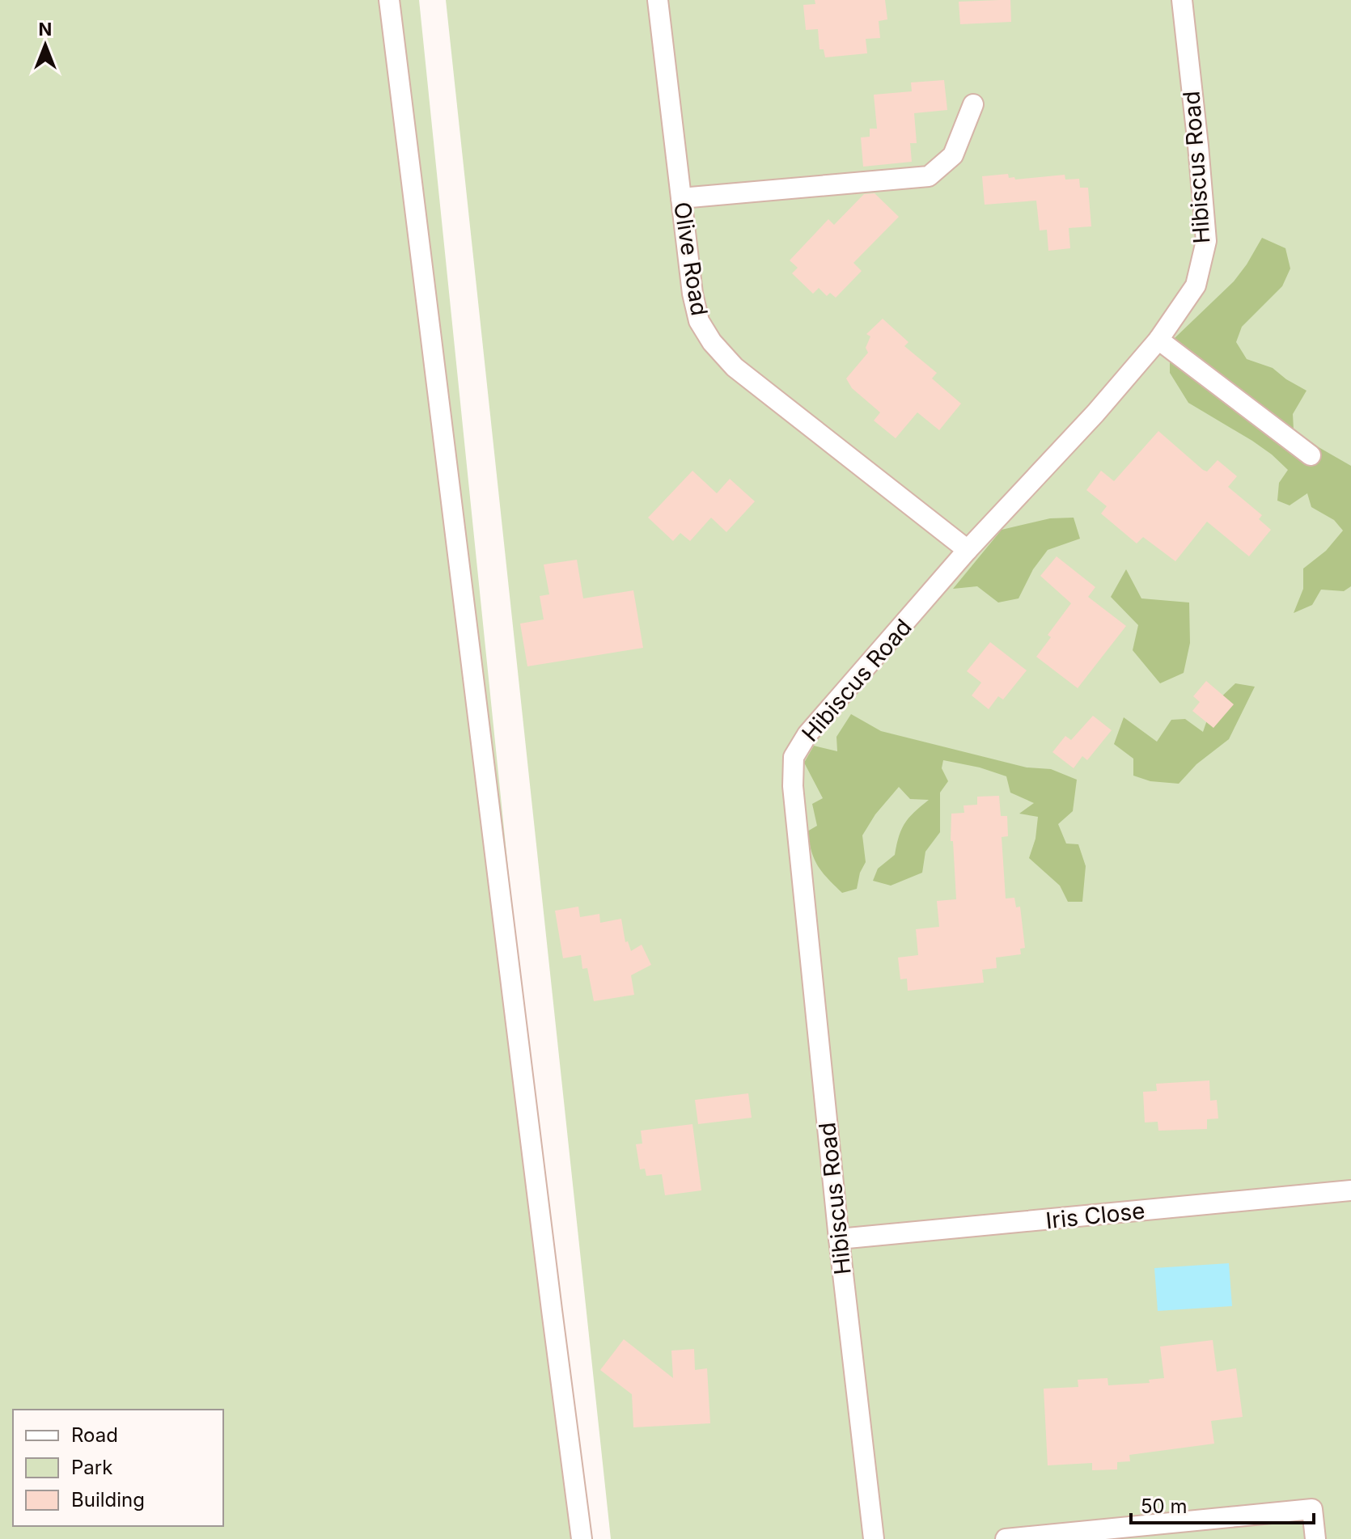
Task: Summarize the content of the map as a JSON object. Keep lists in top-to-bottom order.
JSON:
{
  "streets": {
    "street": ["Hibiscus Road", "Olive Road", "Iris Close"]
  },
  "crossings": [
    ["Hibiscus Road", "Olive Road"],
    ["Hibiscus Road", "Iris Close"]
  ],
  "legend": ["Road", "Park", "Building"],
  "scale_bar": "50 m",
  "north": "top"
}
